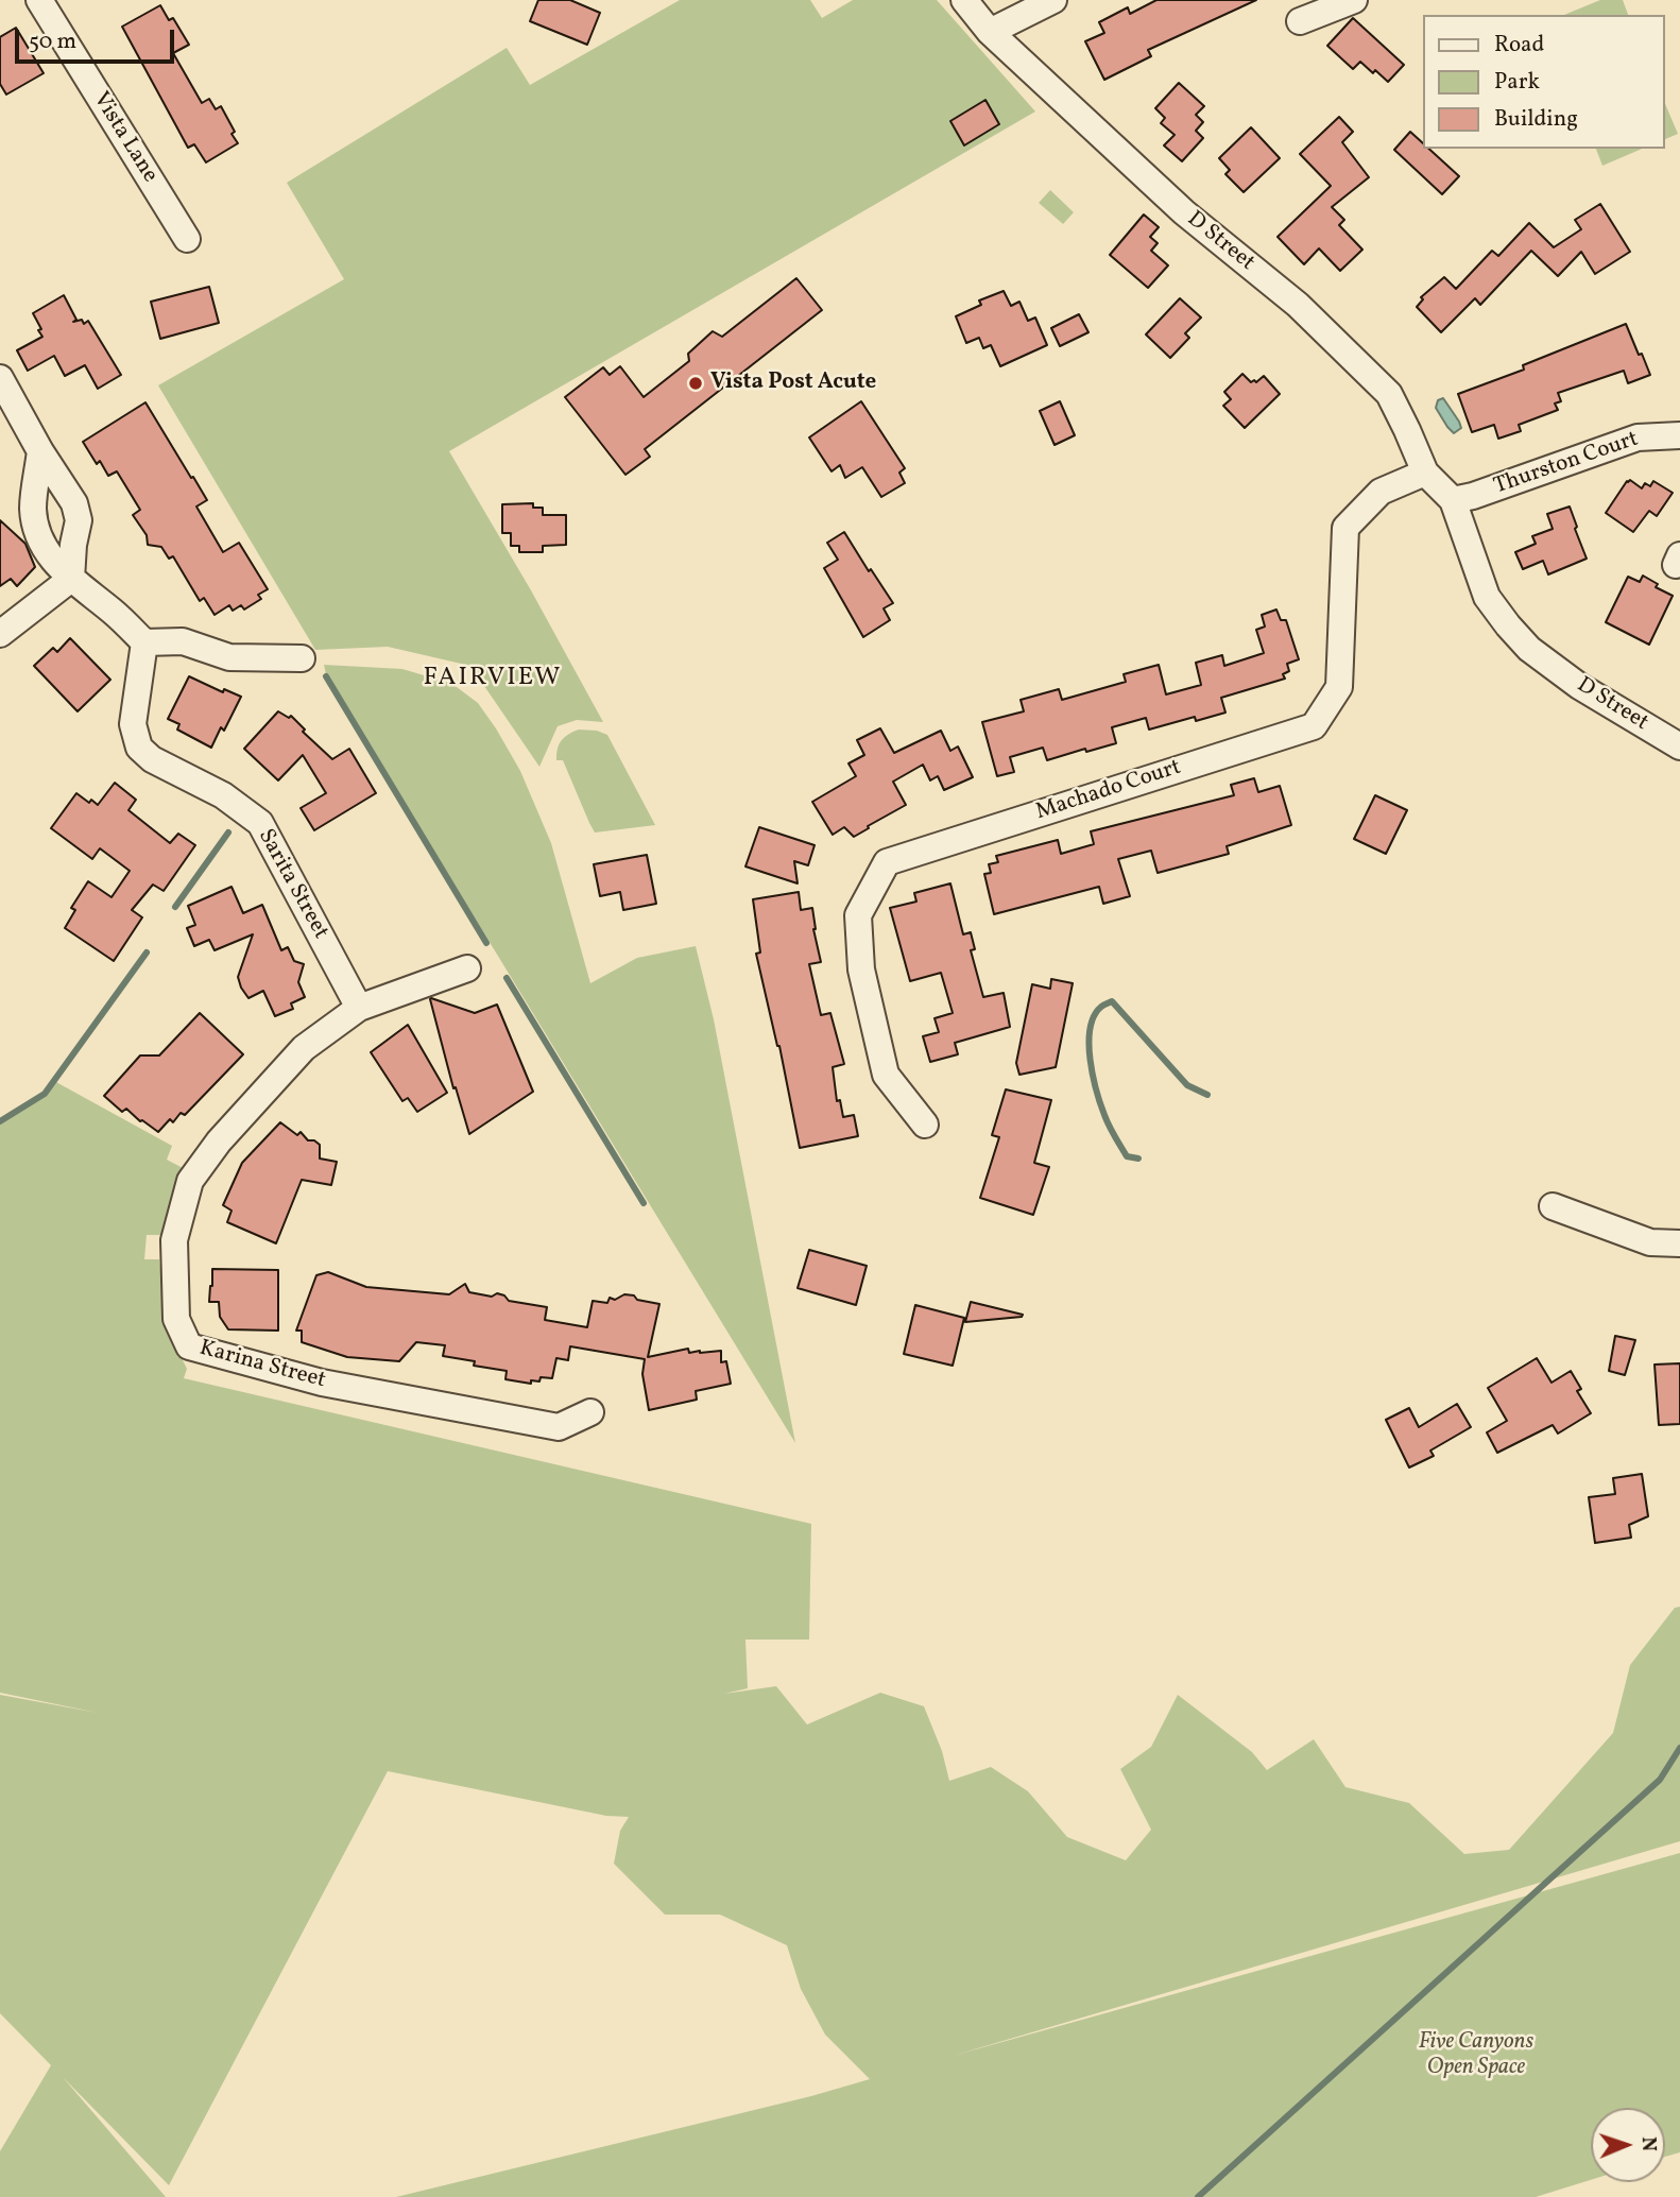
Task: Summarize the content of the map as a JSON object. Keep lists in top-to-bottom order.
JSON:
{
  "streets": {
    "street": [
      "Vista Lane",
      "D Street",
      "Thurston Court",
      "Machado Court",
      "Sarita Street",
      "Karina Street"
    ]
  },
  "crossings": [
    ["D Street", "Thurston Court"],
    ["D Street", "Machado Court"],
    ["Sarita Street", "Karina Street"]
  ],
  "districts": ["FAIRVIEW"],
  "parks": ["Five Canyons Open Space"],
  "places": ["Vista Post Acute"],
  "legend": ["Road", "Park", "Building"],
  "scale_bar": "50 m",
  "north": "right"
}
